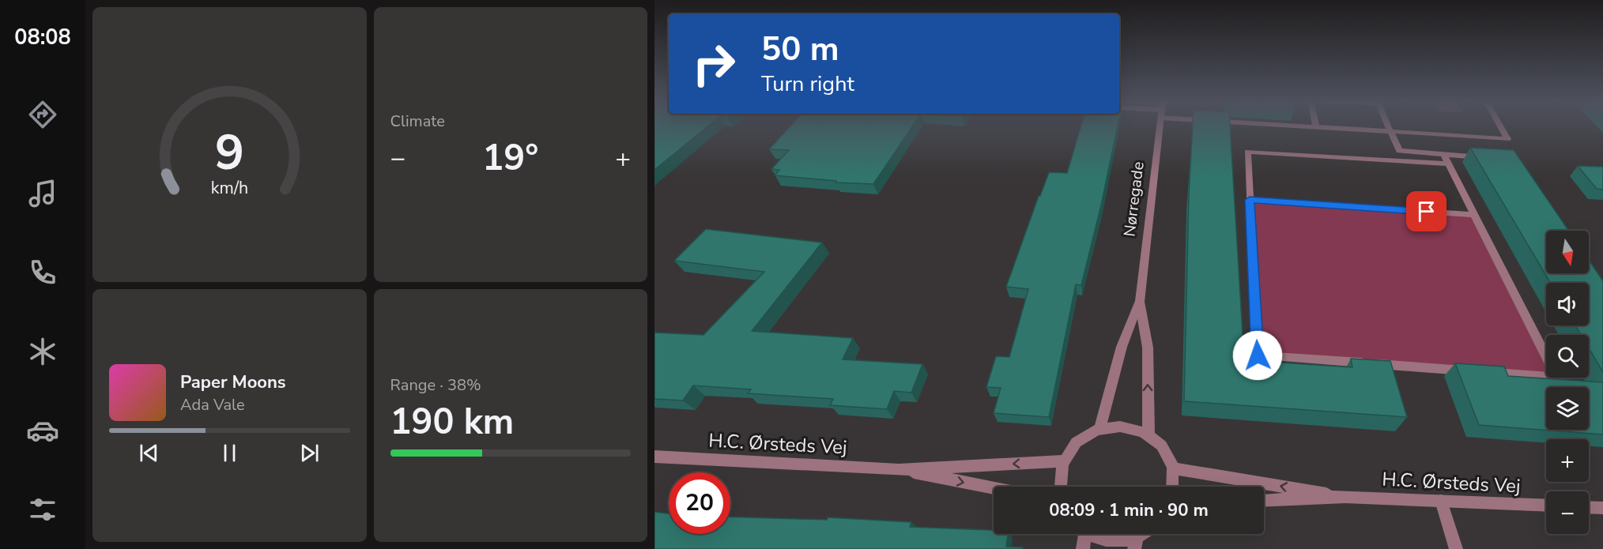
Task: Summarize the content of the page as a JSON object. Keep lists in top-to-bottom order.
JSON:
{
  "streets": {
    "street": ["Nørregade", "H.C. Ørsteds Vej"]
  },
  "north": "bottom",
  "page": {
    "tabs": "08:08",
    "tile": [
      "Climate",
      ["Range · 38%", "190 km"]
    ],
    "turn": ["50 m", "Turn right"],
    "heat": ["−", "19°", "+"],
    "map_buttons": ["+", "−"],
    "song": ["Paper Moons", "Ada Vale"],
    "limit": "20",
    "trip": "08:09 · 1 min · 90 m",
    "gauge": ["9", "km/h"]
  }
}
